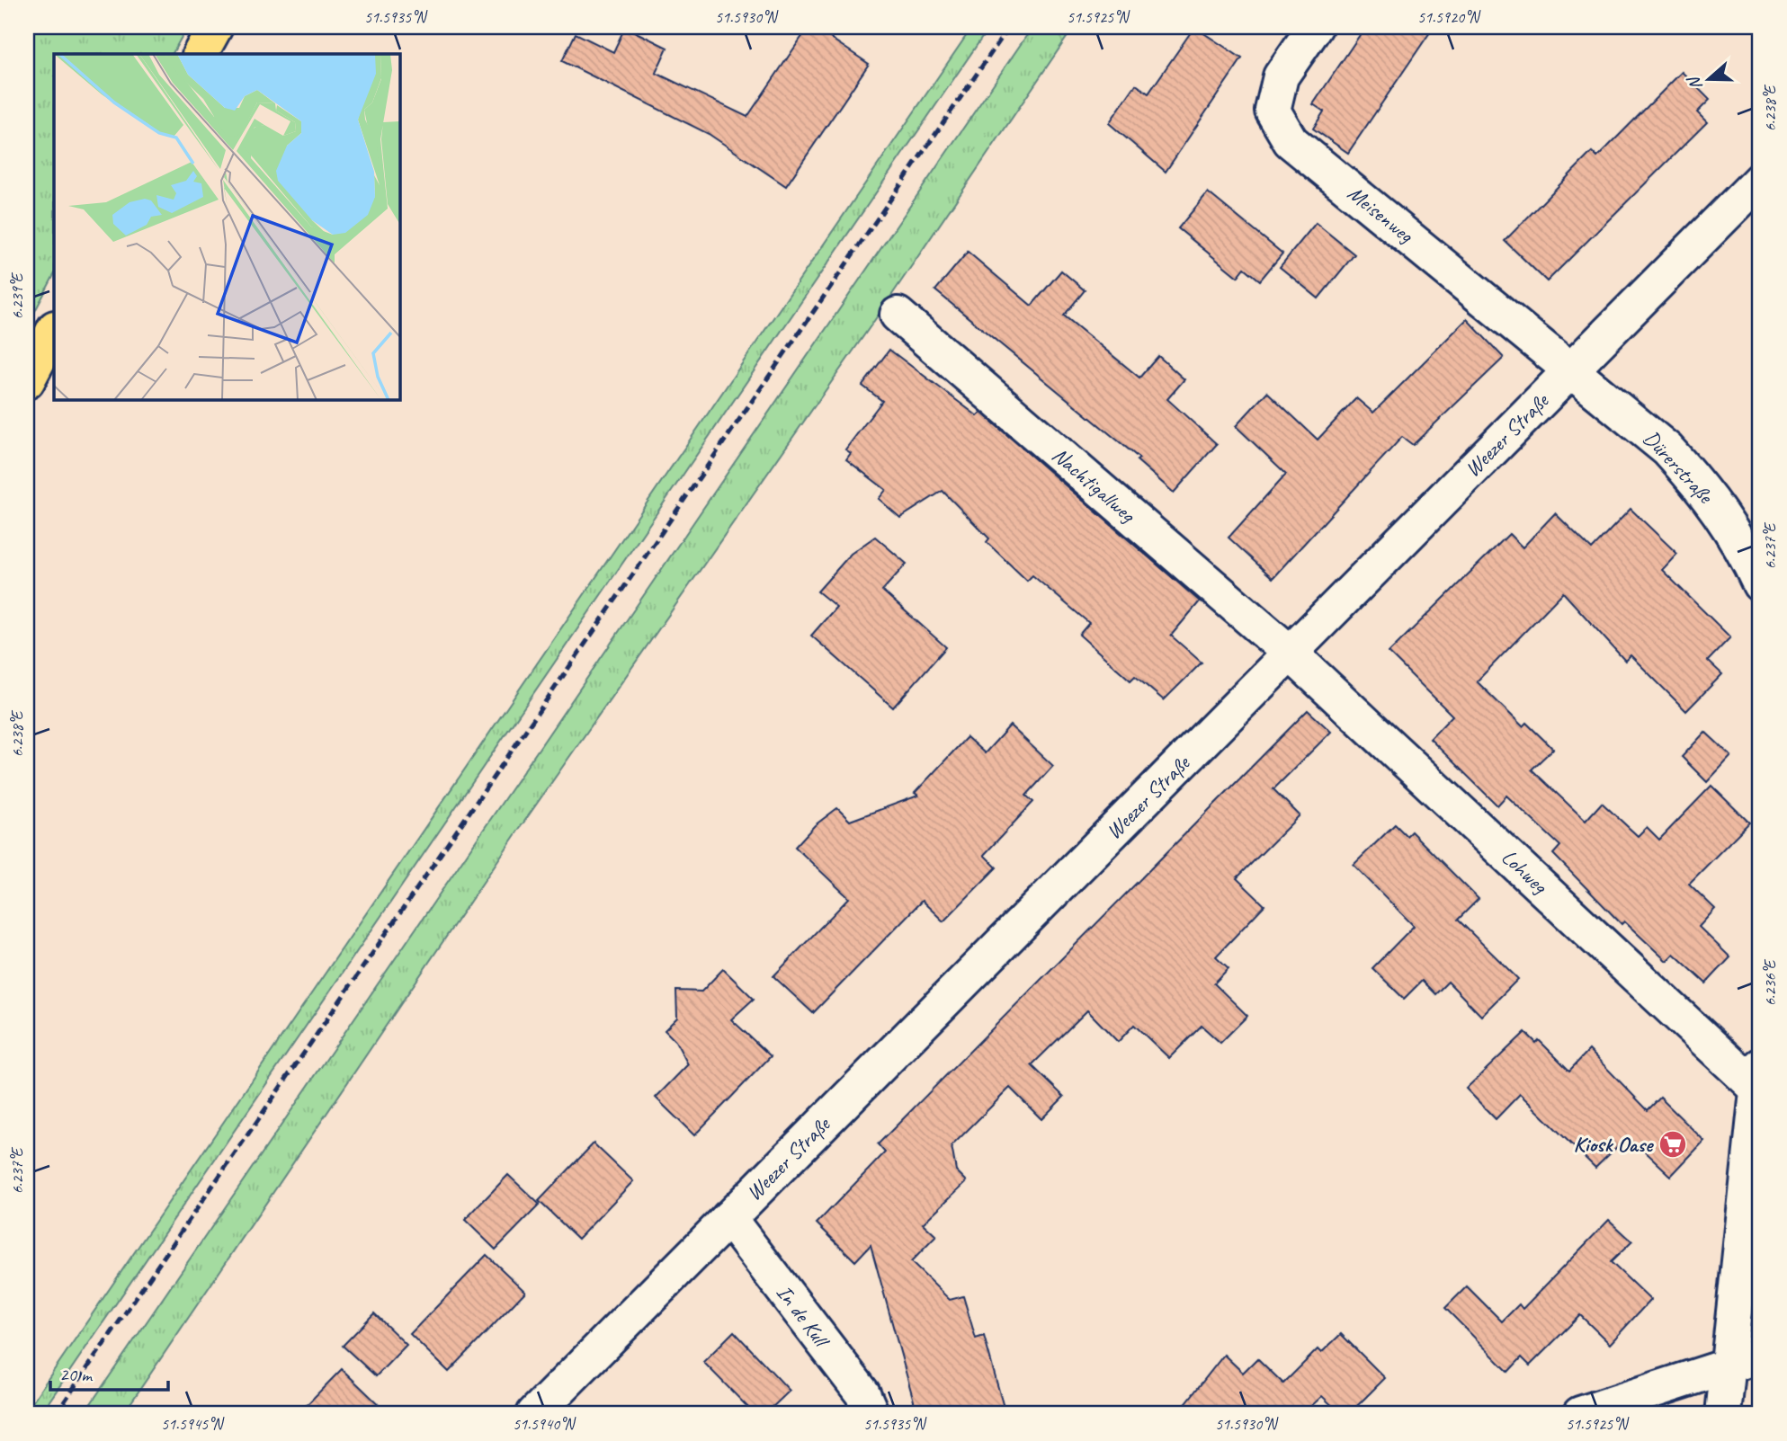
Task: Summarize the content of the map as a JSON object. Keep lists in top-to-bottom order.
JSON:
{
  "streets": {
    "street": [
      "Meisenweg",
      "Weezer Straße",
      "Dürerstraße",
      "Nachtigallweg",
      "Lohweg",
      "In de Kull"
    ]
  },
  "crossings": [
    ["Meisenweg", "Weezer Straße"],
    ["Meisenweg", "Dürerstraße"],
    ["Weezer Straße", "Dürerstraße"],
    ["Weezer Straße", "Nachtigallweg"],
    ["Weezer Straße", "Lohweg"],
    ["Weezer Straße", "In de Kull"],
    ["Nachtigallweg", "Lohweg"]
  ],
  "places": {
    "supermarket": ["Kiosk Oase"]
  },
  "scale_bar": "20 m",
  "north": "left",
  "coordinates": [
    "51.5935°N",
    "51.5930°N",
    "51.5925°N",
    "51.5920°N",
    "6.238°E",
    "6.239°E",
    "6.237°E",
    "6.236°E",
    "51.5945°N",
    "51.5940°N"
  ]
}
